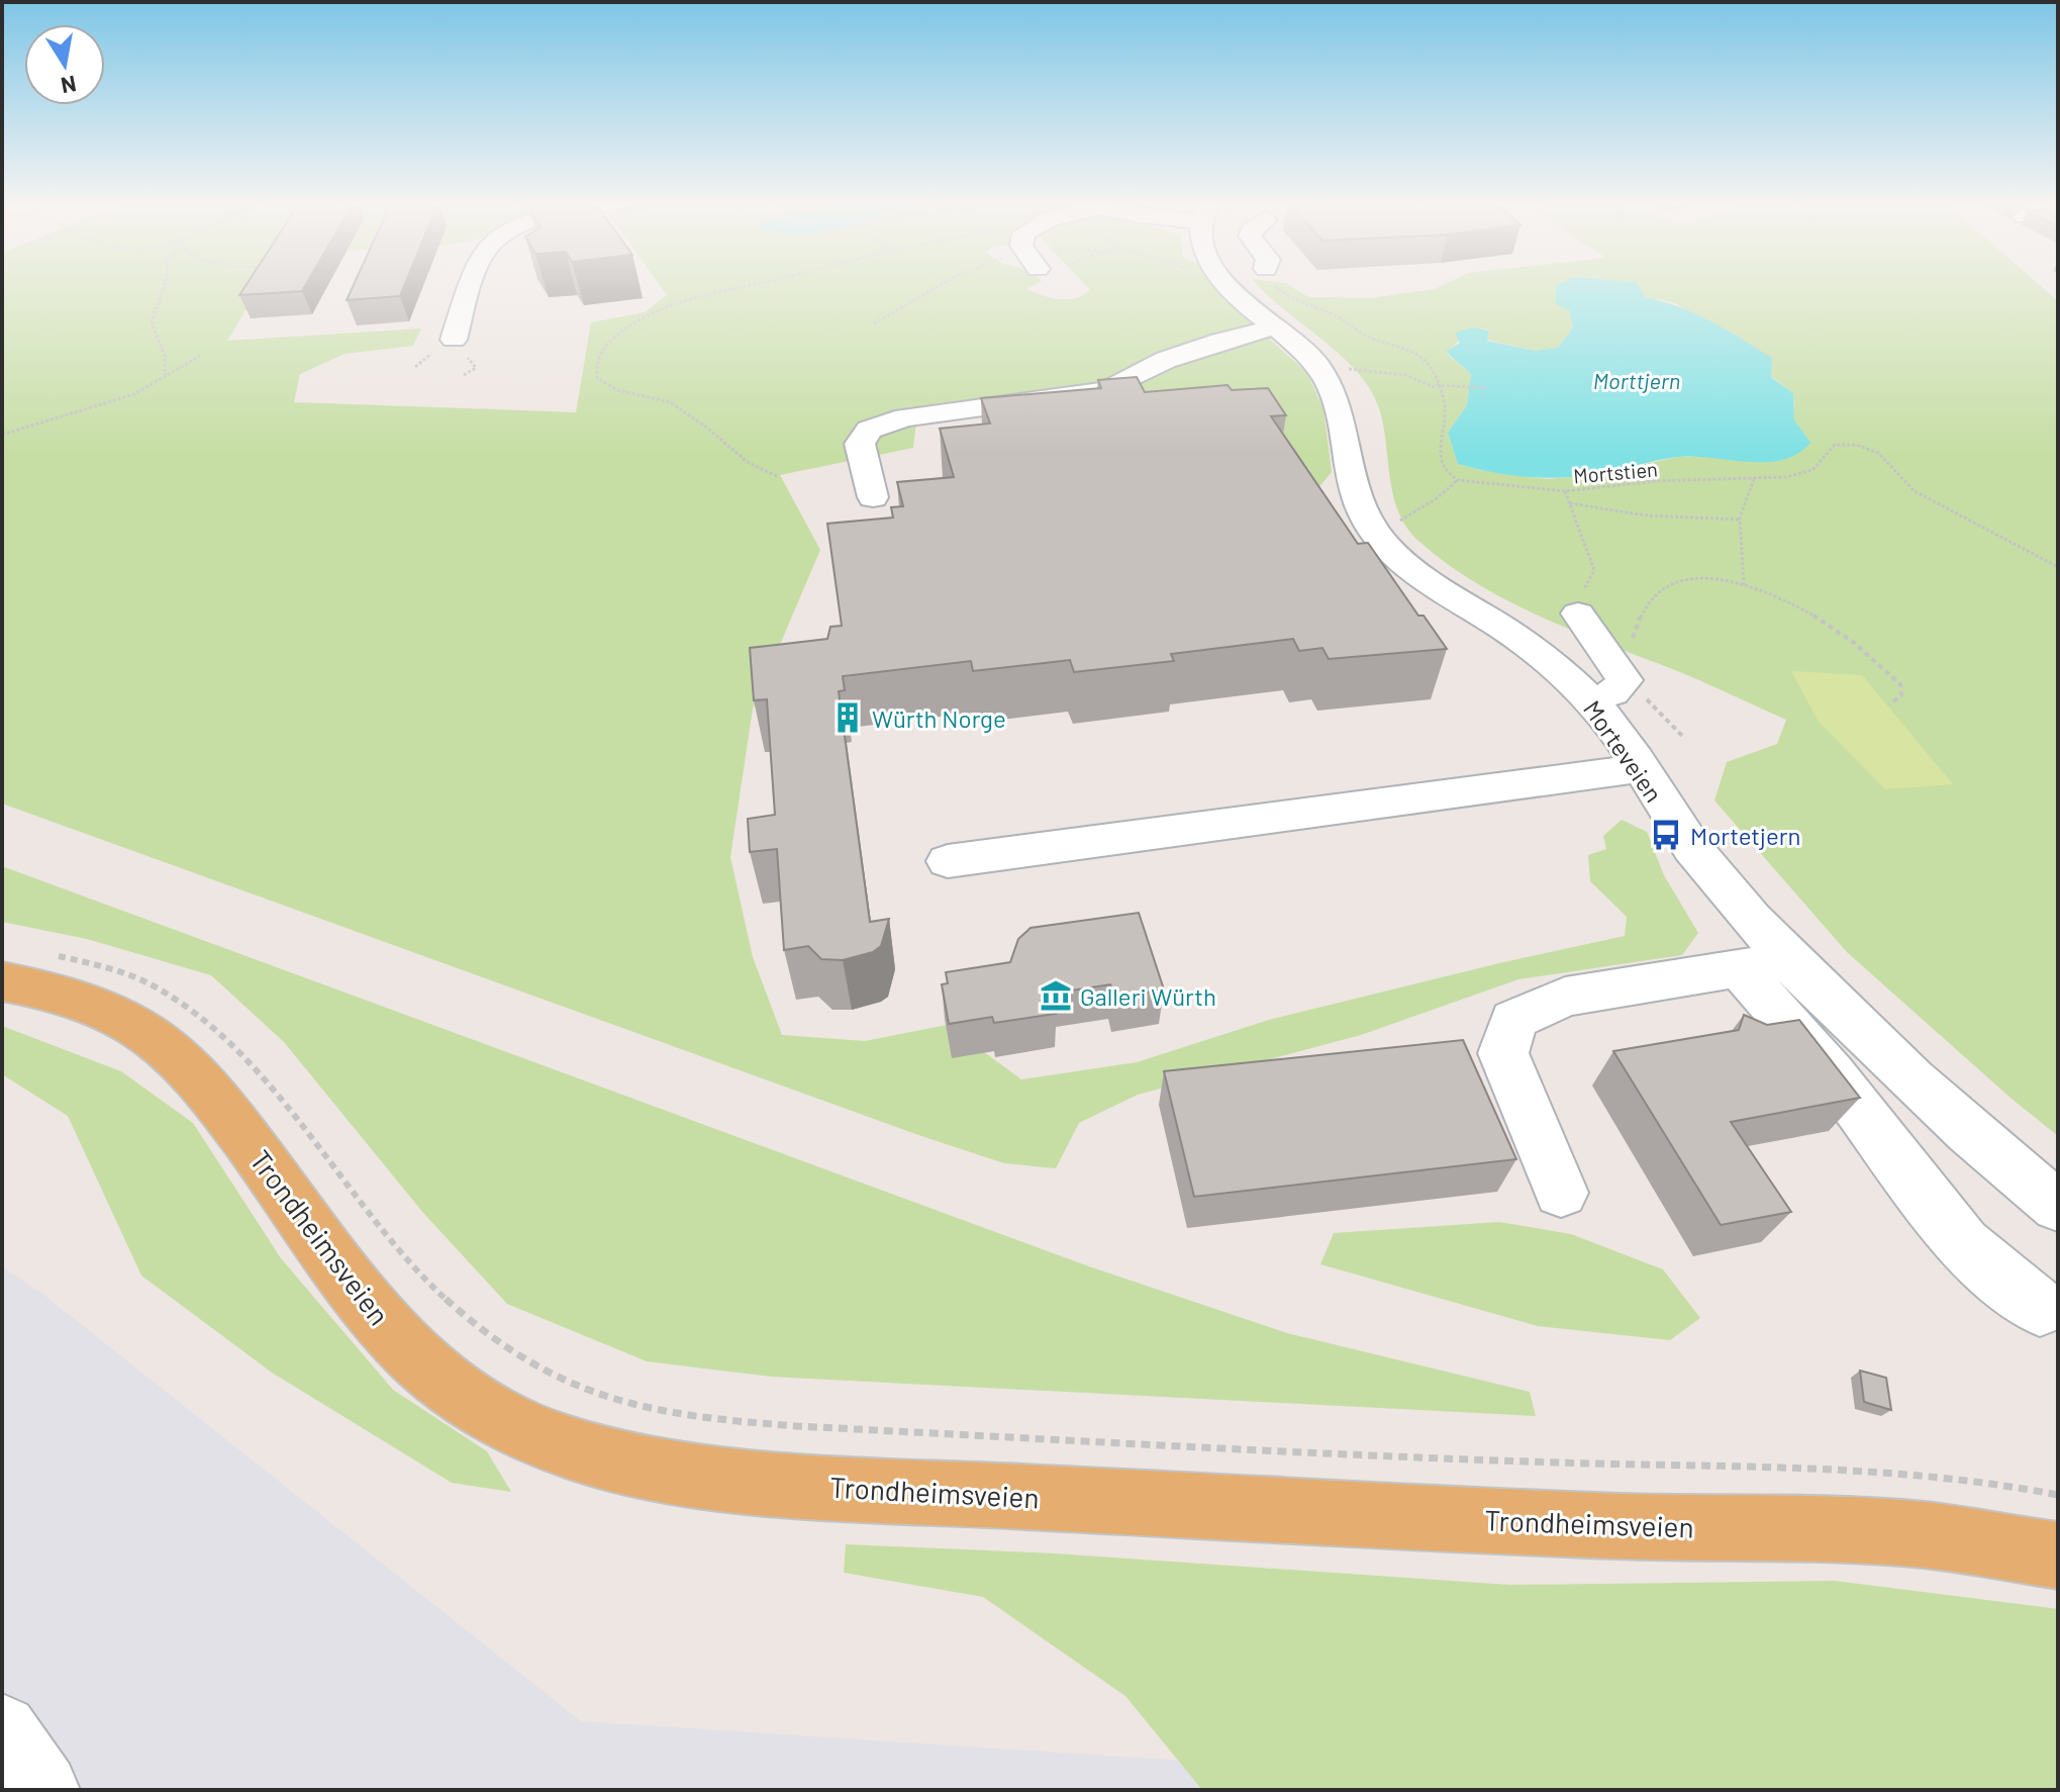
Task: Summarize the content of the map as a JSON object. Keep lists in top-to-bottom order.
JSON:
{
  "streets": {
    "main road": ["Trondheimsveien"],
    "street": ["Morteveien"],
    "path": ["Mortstien"]
  },
  "water": ["Morttjern"],
  "places": {
    "building": ["Würth Norge"],
    "bus stop": ["Mortetjern"],
    "museum": ["Galleri Würth"]
  },
  "north": "bottom"
}
